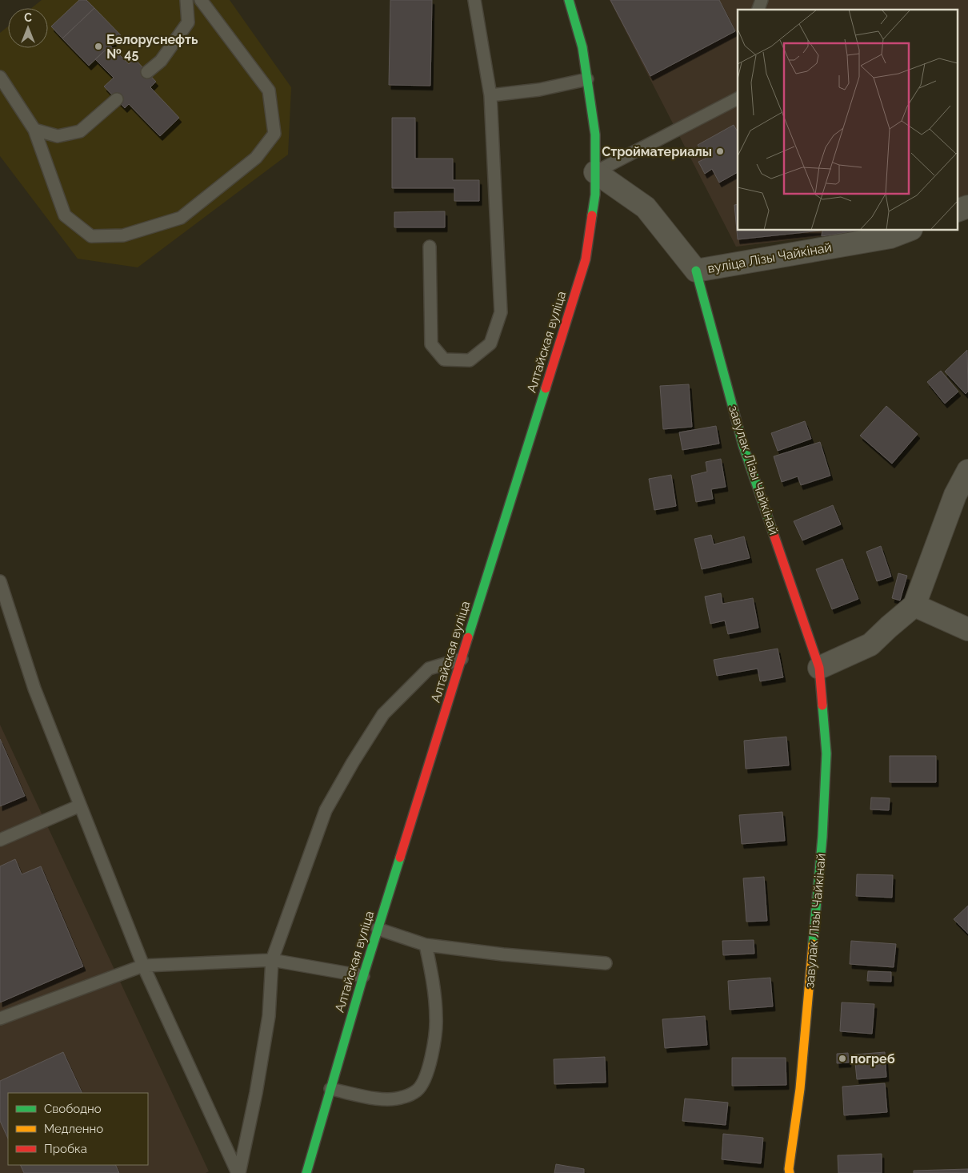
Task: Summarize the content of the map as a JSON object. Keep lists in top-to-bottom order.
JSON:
{
  "streets": {
    "main road": ["Алтайская вуліца", "завулак Лізы Чайкінай"],
    "street": ["вуліца Лізы Чайкінай"]
  },
  "crossings": [
    ["вуліца Лізы Чайкінай", "Алтайская вуліца"],
    ["вуліца Лізы Чайкінай", "завулак Лізы Чайкінай"]
  ],
  "places": ["Белоруснефть № 45", "Стройматериалы", "погреб"],
  "legend": ["Свободно", "Медленно", "Пробка"],
  "north": "top"
}
